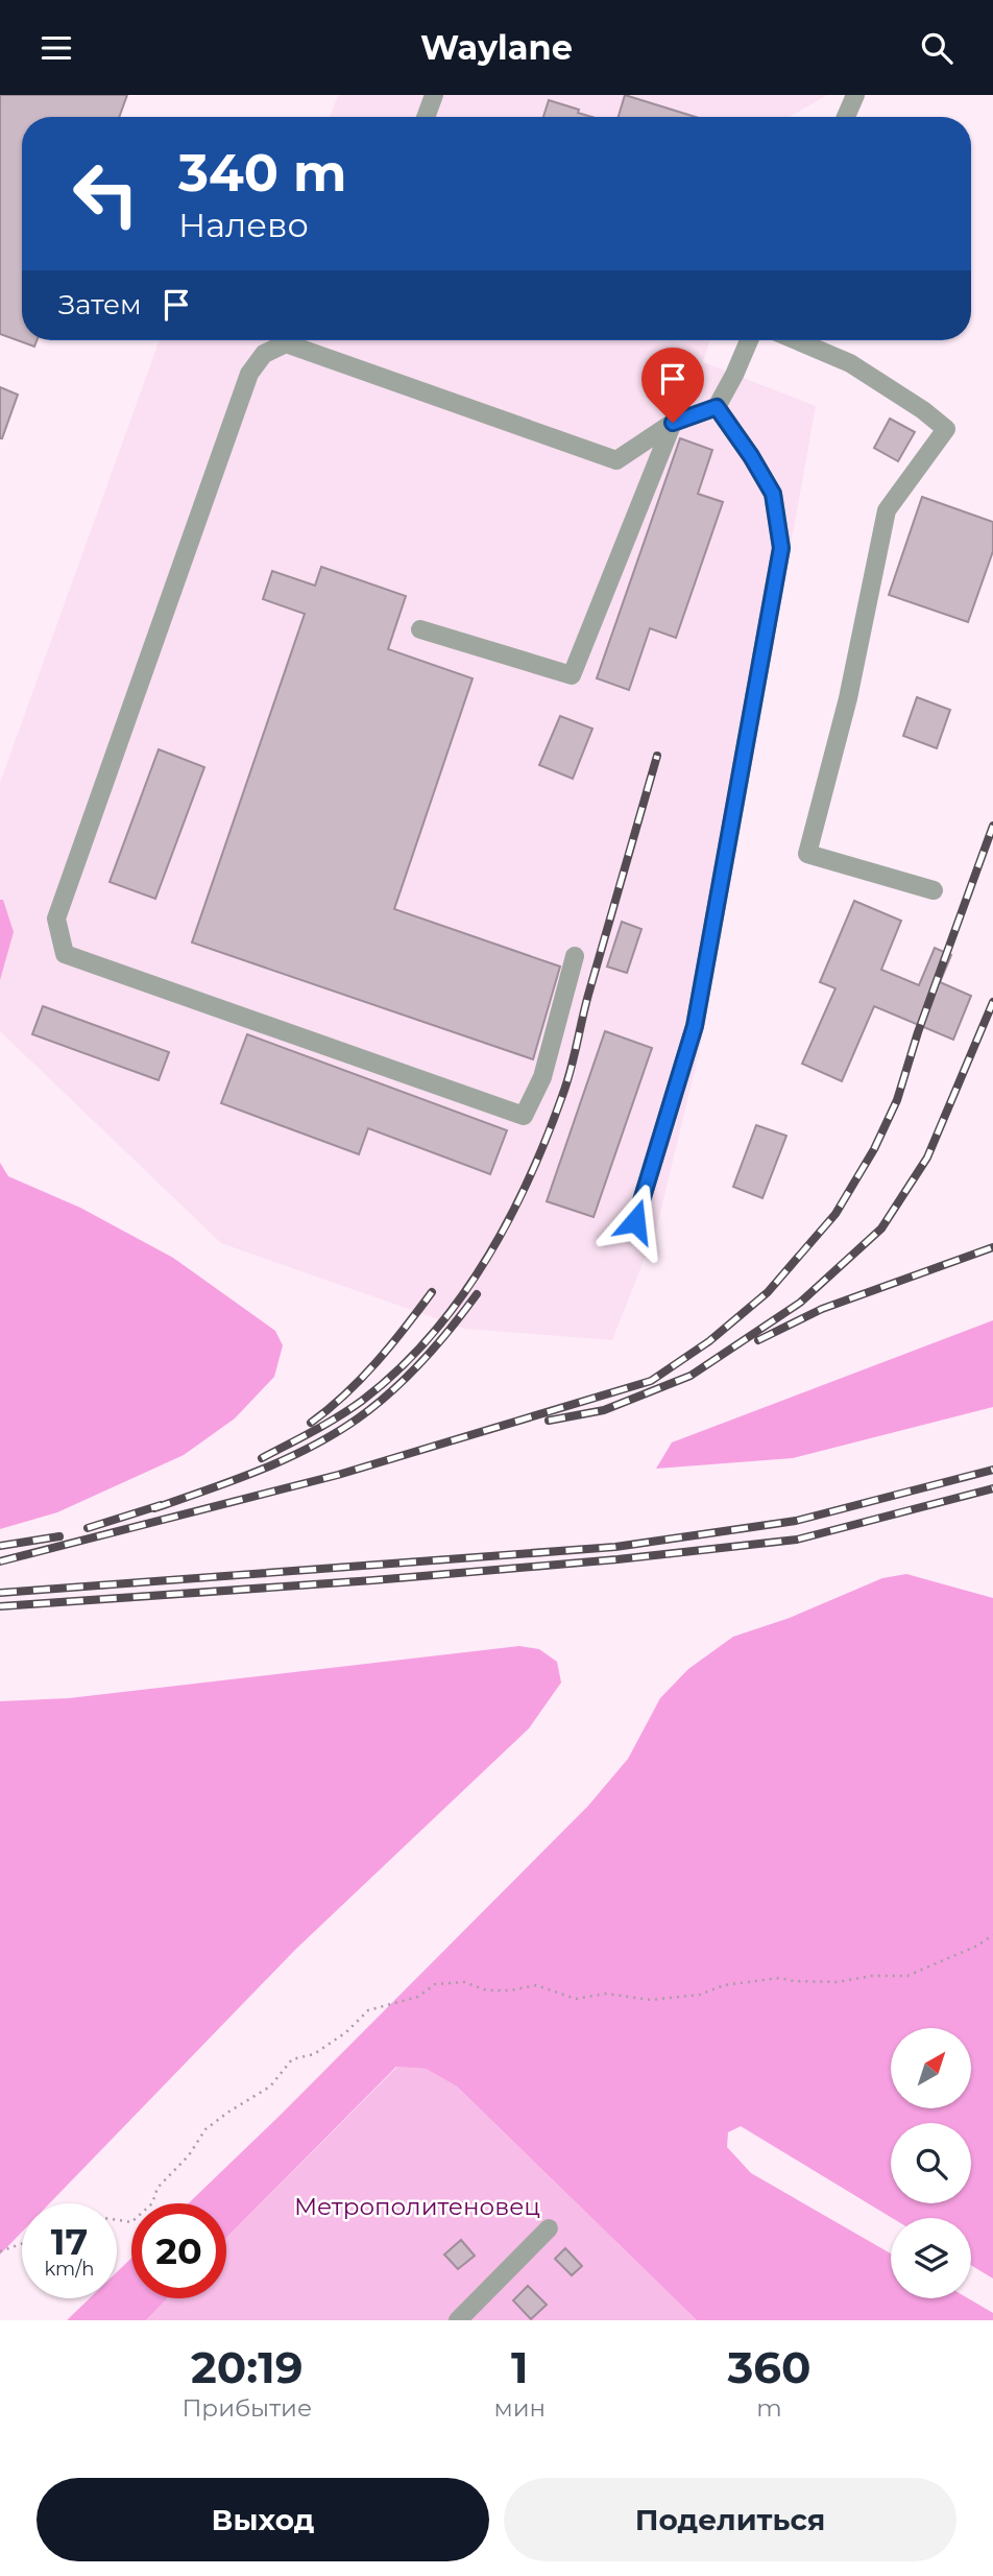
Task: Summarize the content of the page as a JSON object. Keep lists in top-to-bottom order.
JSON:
{
  "parks": ["Метрополитеновец"],
  "north": "top right",
  "page": {
    "header": "Waylane",
    "turn": ["340 m", "Налево"],
    "then": "Затем",
    "speed": "17 km/h",
    "limit": "20",
    "eta": [
      "20:19",
      "Прибытие",
      "1",
      "мин",
      "360",
      "m"
    ],
    "buttons": ["Выход", "Поделиться"]
  }
}
